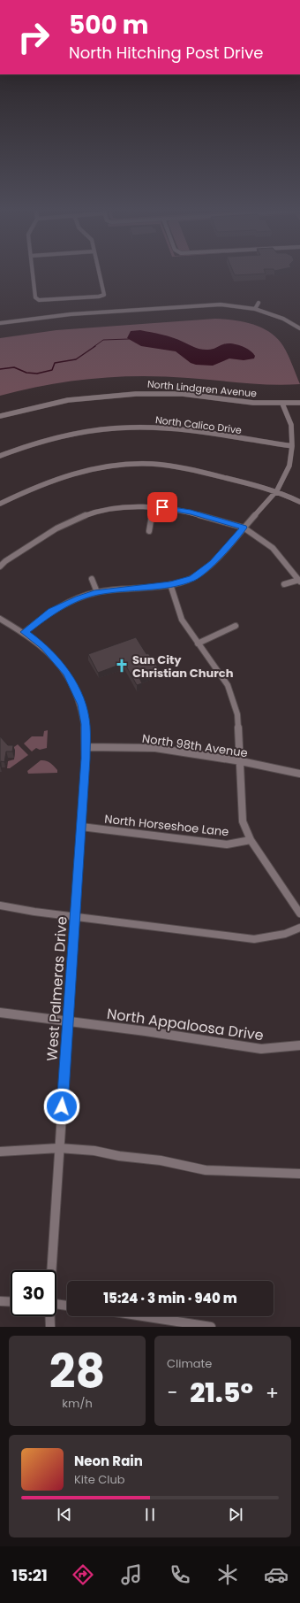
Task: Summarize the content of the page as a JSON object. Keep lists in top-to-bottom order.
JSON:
{
  "streets": {
    "street": [
      "North Lindgren Avenue",
      "North Calico Drive",
      "North 98th Avenue",
      "North Horseshoe Lane",
      "West Palmeras Drive",
      "North Appaloosa Drive"
    ]
  },
  "crossings": [
    ["North 98th Avenue", "West Palmeras Drive"],
    ["North Horseshoe Lane", "West Palmeras Drive"],
    ["West Palmeras Drive", "North Appaloosa Drive"]
  ],
  "places": {
    "church": ["Sun City Christian Church"]
  },
  "page": {
    "turn": ["500 m", "North Hitching Post Drive"],
    "limit": "30",
    "trip": "15:24 · 3 min · 940 m",
    "tile": [
      ["28", "km/h"],
      "Climate"
    ],
    "heat": ["−", "21.5°", "+"],
    "song": ["Neon Rain", "Kite Club"],
    "tabs": "15:21"
  }
}
